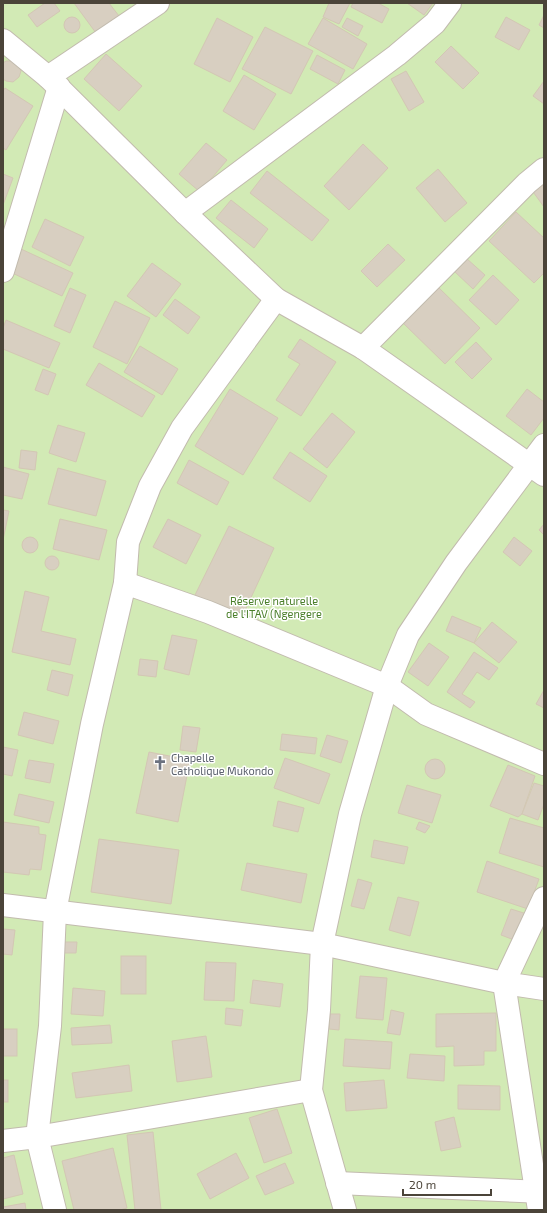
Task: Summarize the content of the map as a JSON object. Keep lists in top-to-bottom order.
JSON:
{
  "parks": ["Réserve naturelle de l'ITAV (Ngengere"],
  "places": {
    "church": ["Chapelle Catholique Mukondo"]
  },
  "scale_bar": "20 m"
}
